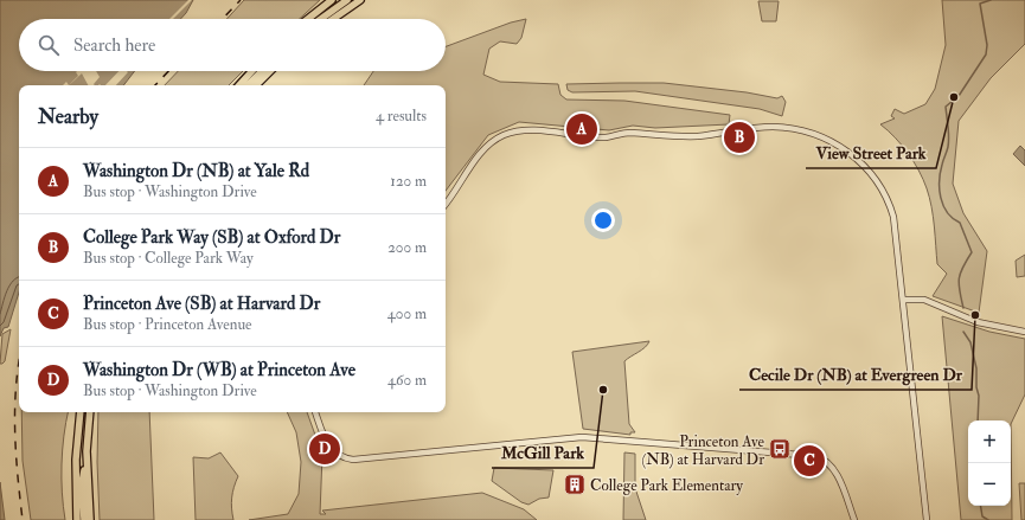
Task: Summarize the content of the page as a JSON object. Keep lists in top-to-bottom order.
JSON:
{
  "places": {
    "other": ["View Street Park", "Cecile Dr (NB) at Evergreen Dr", "McGill Park"],
    "bus stop": ["Princeton Ave (NB) at Harvard Dr"],
    "building": ["College Park Elementary"]
  },
  "page": {
    "search": "Search here",
    "heading": ["Nearby", "4 results"],
    "pins": [
      "A",
      "B",
      "D",
      "C"
    ],
    "list": [
      {
        "mark": "A",
        "name": "Washington Dr (NB) at Yale Rd",
        "note": "Bus stop · Washington Drive",
        "value": "120 m"
      },
      {
        "mark": "B",
        "name": "College Park Way (SB) at Oxford Dr",
        "note": "Bus stop · College Park Way",
        "value": "200 m"
      },
      {
        "mark": "C",
        "name": "Princeton Ave (SB) at Harvard Dr",
        "note": "Bus stop · Princeton Avenue",
        "value": "400 m"
      },
      {
        "mark": "D",
        "name": "Washington Dr (WB) at Princeton Ave",
        "note": "Bus stop · Washington Drive",
        "value": "460 m"
      }
    ],
    "map_buttons": ["+", "−"]
  }
}
